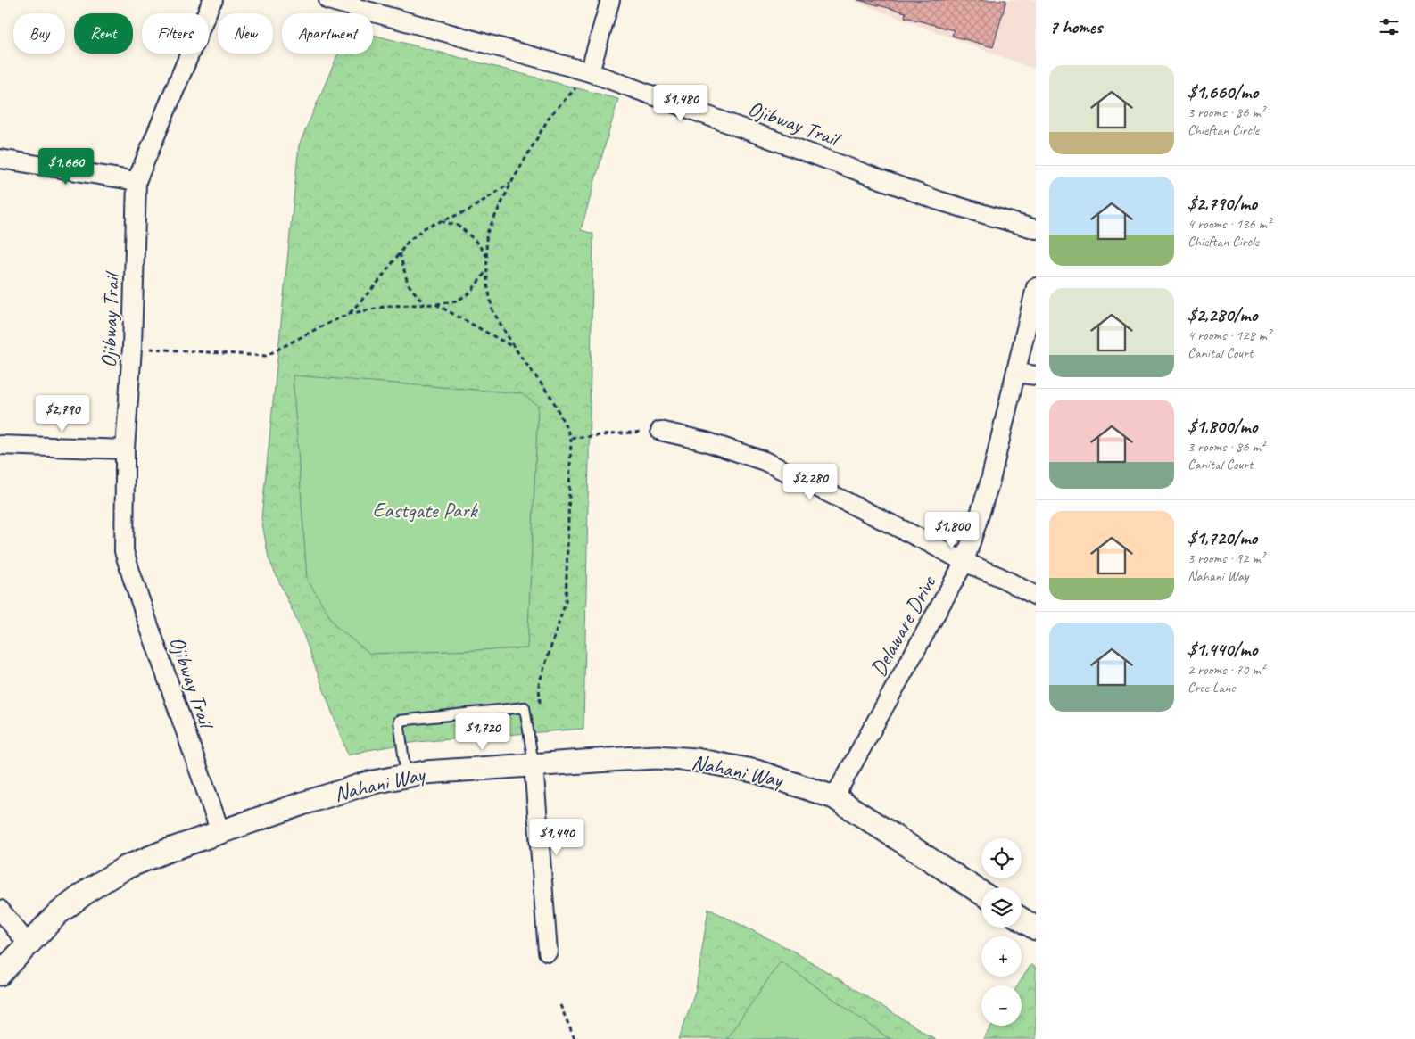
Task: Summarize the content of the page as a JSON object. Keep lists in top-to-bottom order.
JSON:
{
  "streets": {
    "street": ["Ojibway Trail", "Delaware Drive", "Nahani Way"]
  },
  "crossings": [
    ["Ojibway Trail", "Nahani Way"],
    ["Delaware Drive", "Nahani Way"]
  ],
  "parks": ["Eastgate Park"],
  "page": {
    "heading": "7 homes",
    "chip": [
      "Buy",
      "Rent",
      "Filters",
      "New",
      "Apartment"
    ],
    "list": [
      {
        "name": "$1,660/mo",
        "note": "3 rooms · 86 m² · Chieftan Circle"
      },
      {
        "name": "$2,790/mo",
        "note": "4 rooms · 136 m² · Chieftan Circle"
      },
      {
        "name": "$2,280/mo",
        "note": "4 rooms · 128 m² · Canital Court"
      },
      {
        "name": "$1,800/mo",
        "note": "3 rooms · 86 m² · Canital Court"
      },
      {
        "name": "$1,720/mo",
        "note": "3 rooms · 92 m² · Nahani Way"
      },
      {
        "name": "$1,440/mo",
        "note": "2 rooms · 70 m² · Cree Lane"
      }
    ],
    "price": [
      "$1,480",
      "$1,660",
      "$2,790",
      "$2,280",
      "$1,800",
      "$1,720",
      "$1,440"
    ],
    "map_buttons": ["+", "−"]
  }
}
